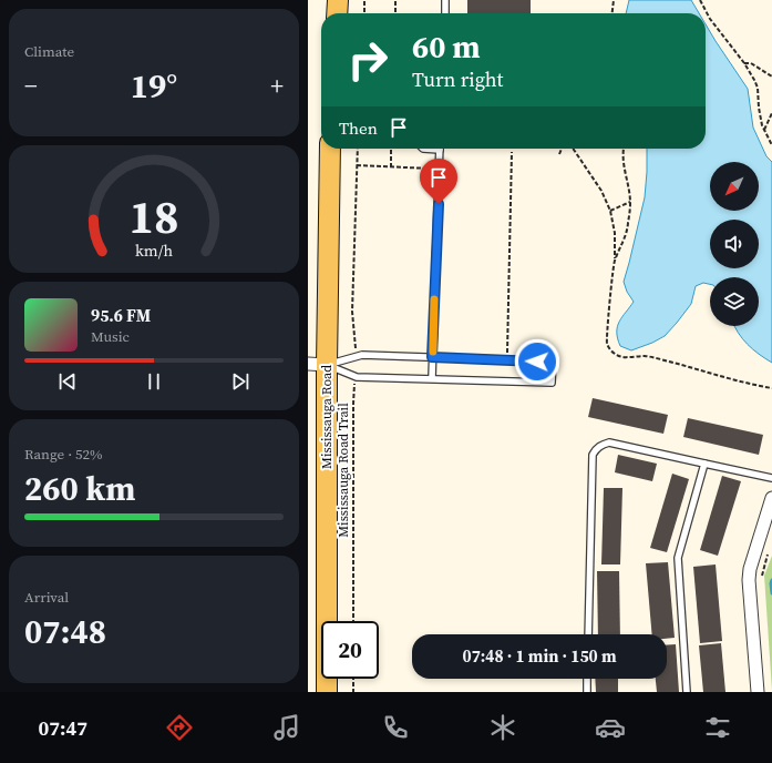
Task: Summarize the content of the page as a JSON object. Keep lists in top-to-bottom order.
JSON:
{
  "streets": {
    "main road": ["Mississauga Road"],
    "path": ["Mississauga Road Trail"]
  },
  "north": "bottom left",
  "page": {
    "tile": [
      "Climate",
      ["Range · 52%", "260 km"],
      ["Arrival", "07:48"]
    ],
    "turn": ["60 m", "Turn right"],
    "heat": ["−", "19°", "+"],
    "then": "Then",
    "song": ["95.6 FM", "Music"],
    "limit": "20",
    "trip": "07:48 · 1 min · 150 m",
    "tabs": "07:47",
    "gauge": ["18", "km/h"]
  }
}
